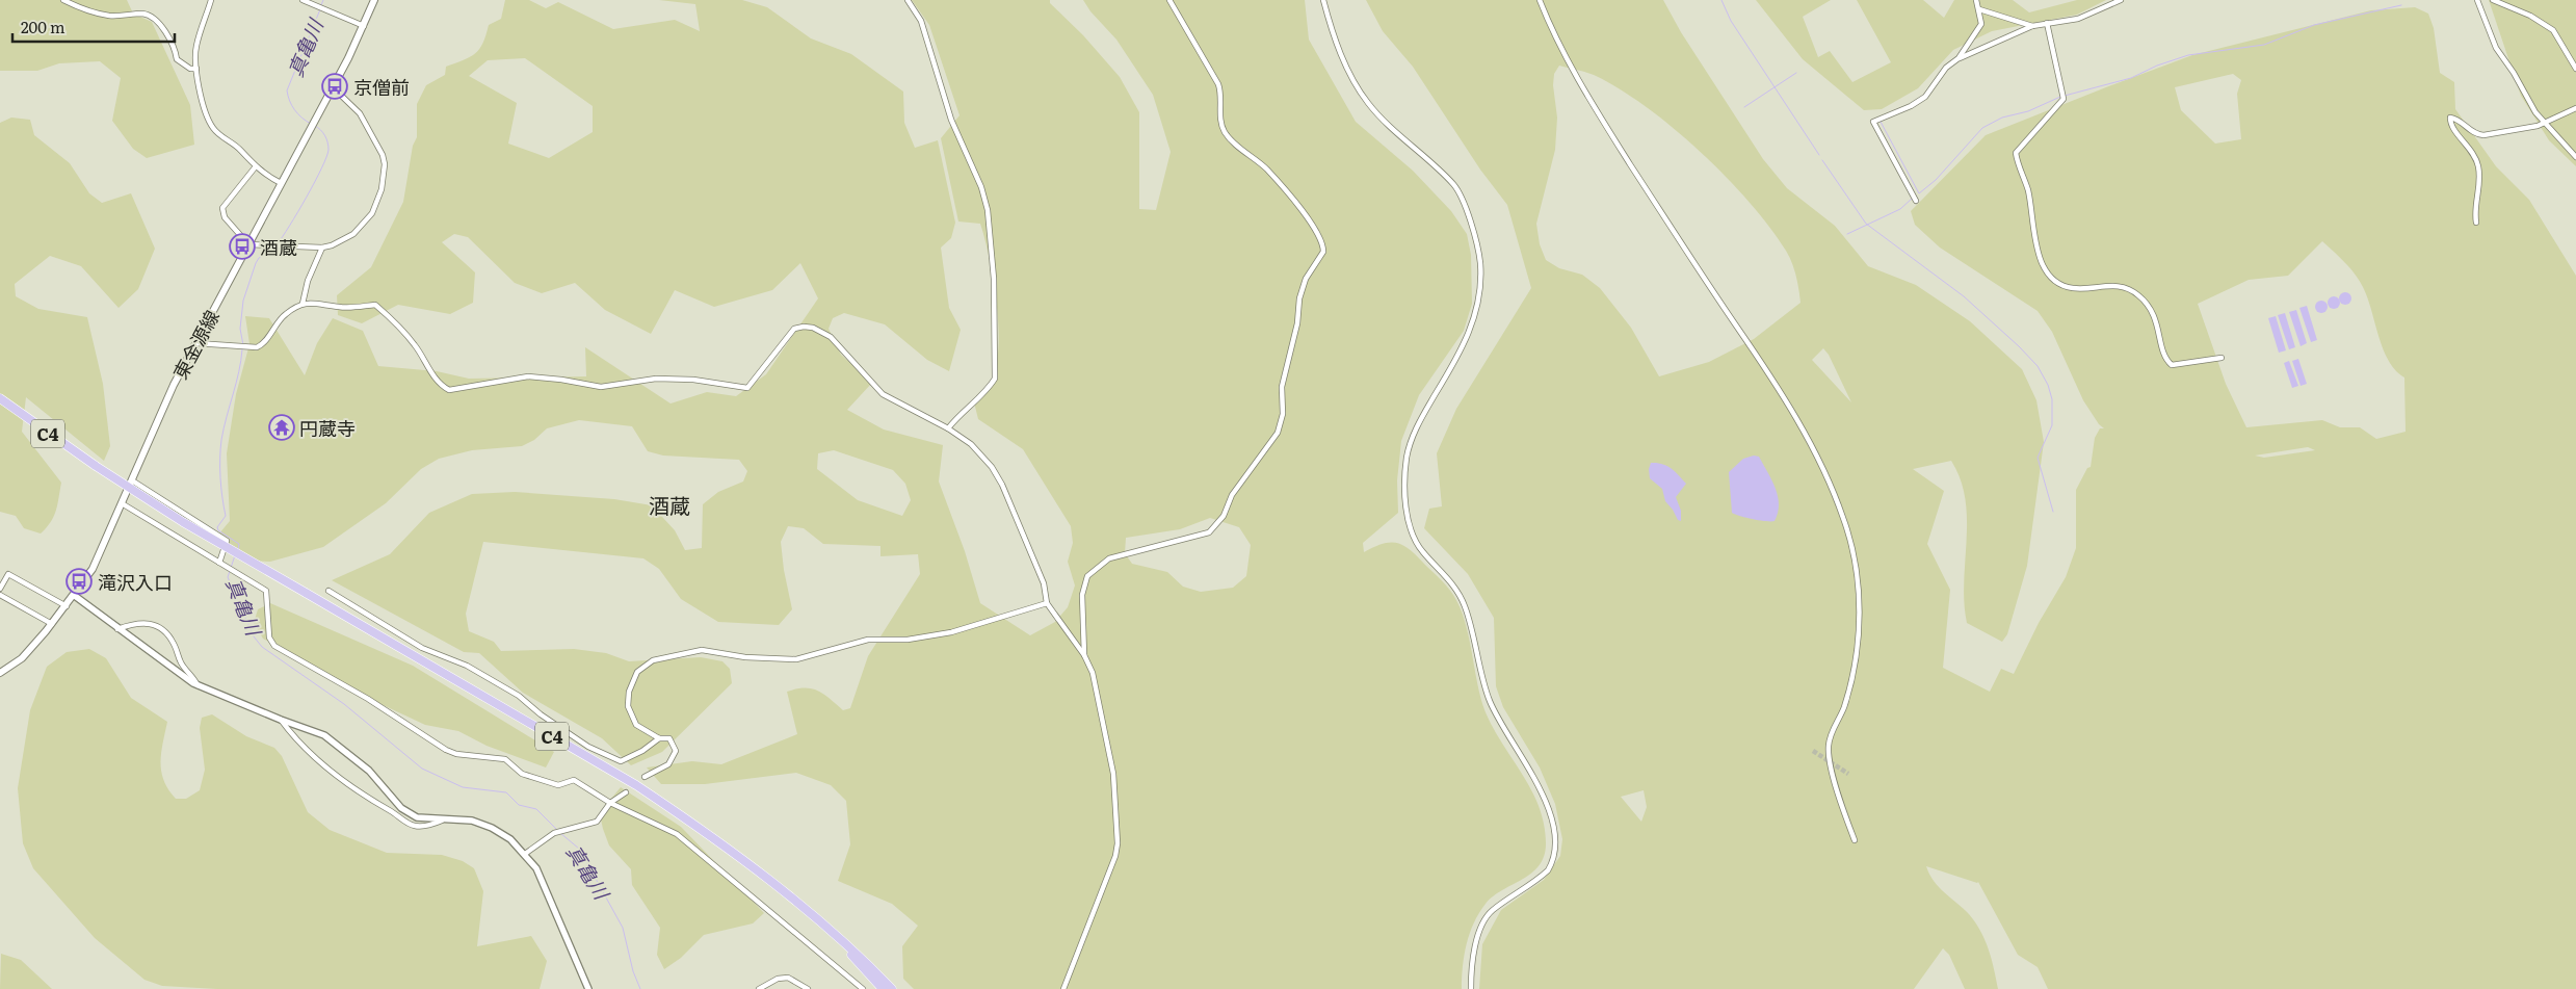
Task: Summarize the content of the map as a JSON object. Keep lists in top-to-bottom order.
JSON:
{
  "streets": {
    "highway": ["C4"],
    "main road": ["東金源線"]
  },
  "districts": ["酒蔵"],
  "water": ["真亀川"],
  "places": {
    "bus stop": ["京僧前", "酒蔵", "滝沢入口"],
    "temple": ["円蔵寺"]
  },
  "scale_bar": "200 m"
}
